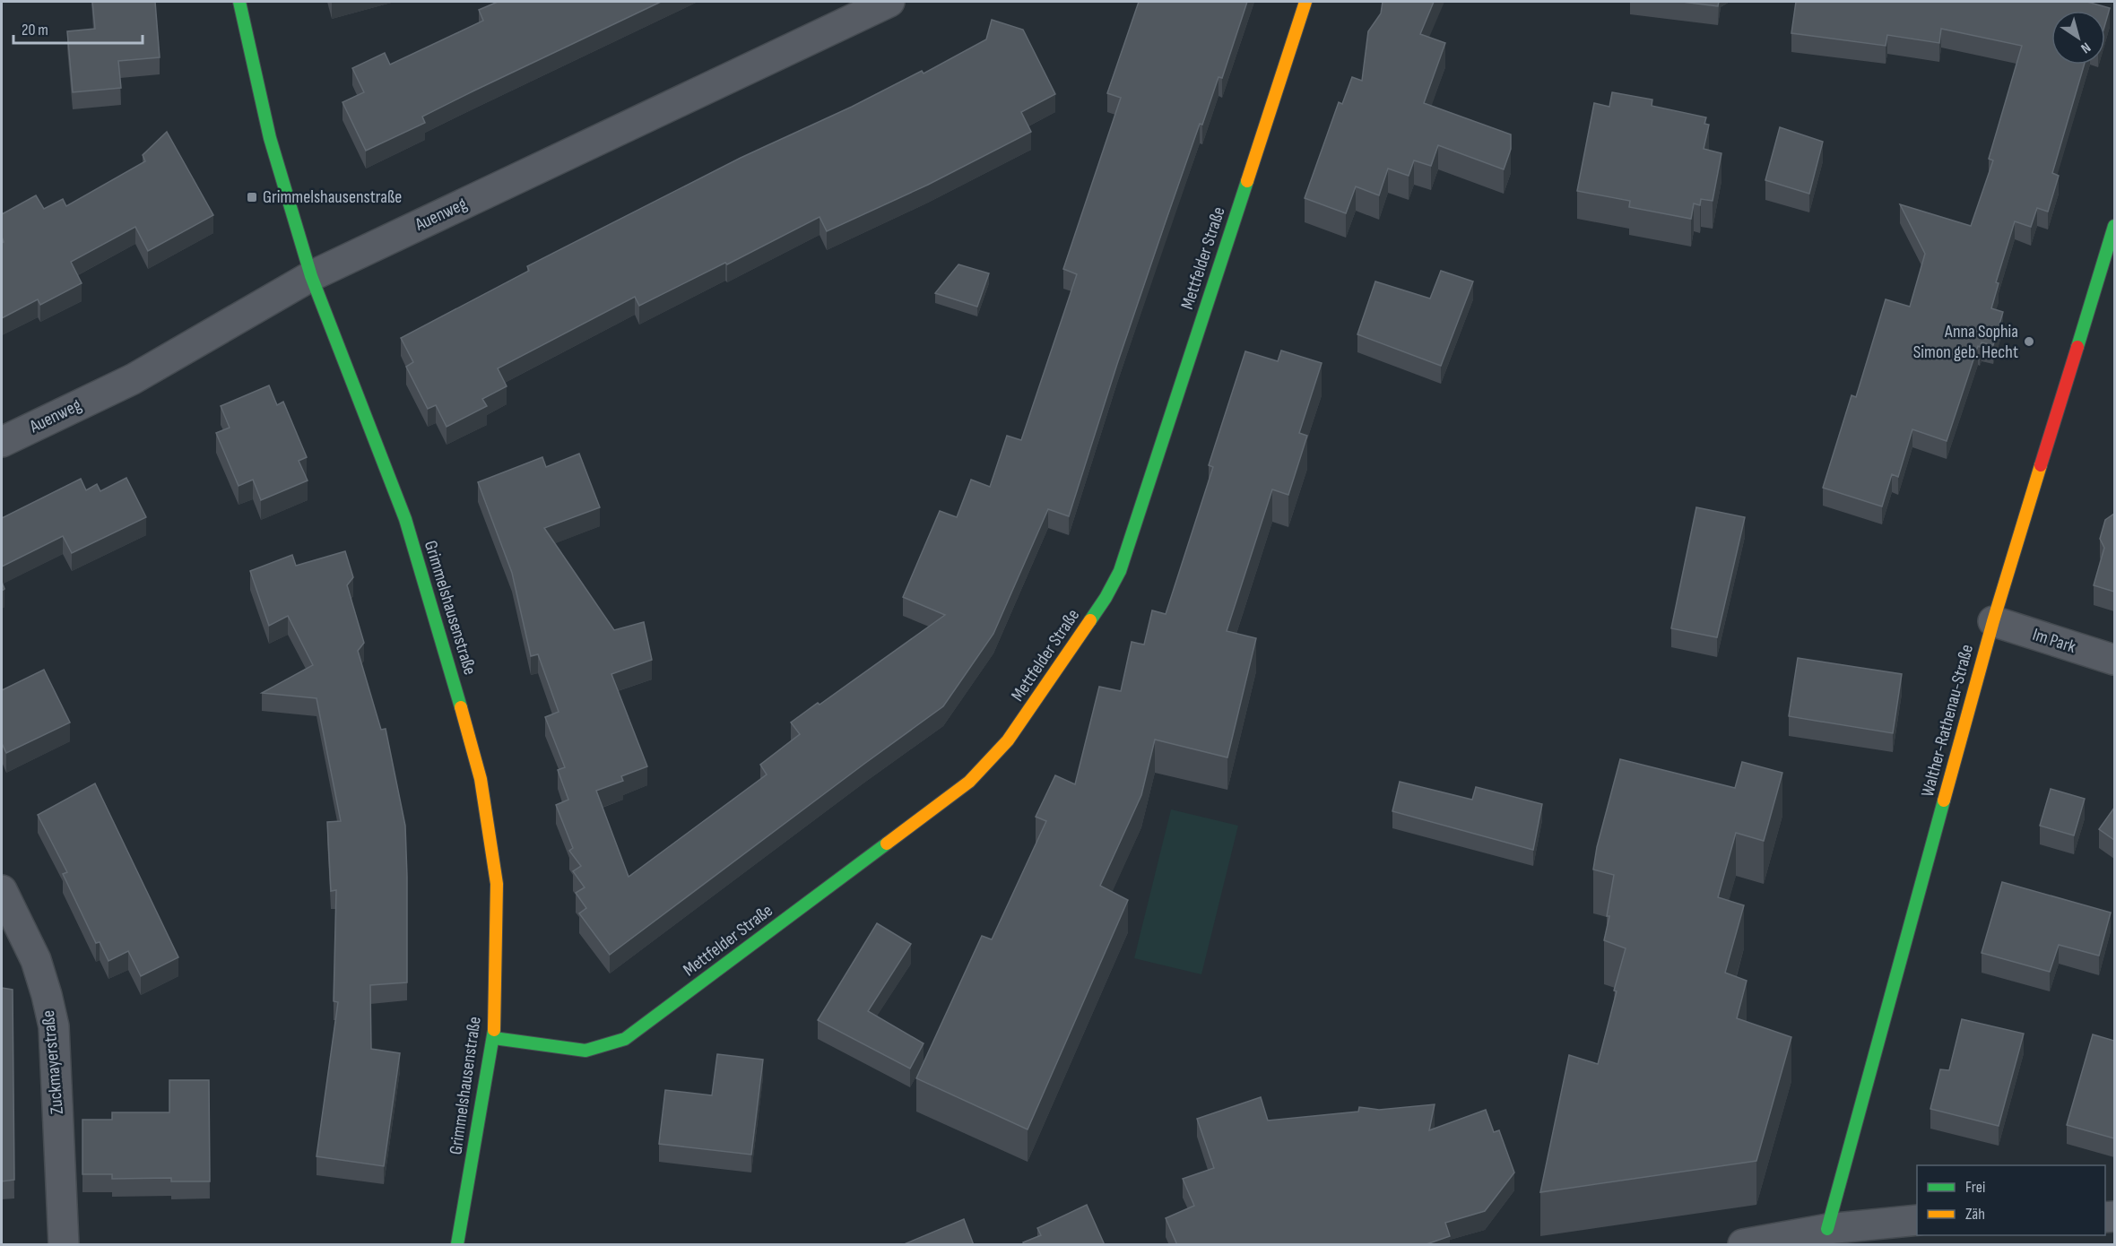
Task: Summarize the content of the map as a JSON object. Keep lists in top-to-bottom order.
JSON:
{
  "streets": {
    "street": [
      "Auenweg",
      "Mettfelder Straße",
      "Grimmelshausenstraße",
      "Im Park",
      "Walther-Rathenau-Straße",
      "Zuckmayerstraße"
    ]
  },
  "crossings": [
    ["Auenweg", "Grimmelshausenstraße"],
    ["Mettfelder Straße", "Grimmelshausenstraße"],
    ["Im Park", "Walther-Rathenau-Straße"]
  ],
  "places": {
    "transit": ["Grimmelshausenstraße"],
    "other": ["Anna Sophia Simon geb. Hecht"]
  },
  "legend": ["Frei", "Zäh"],
  "scale_bar": "20 m",
  "north": "bottom right"
}
